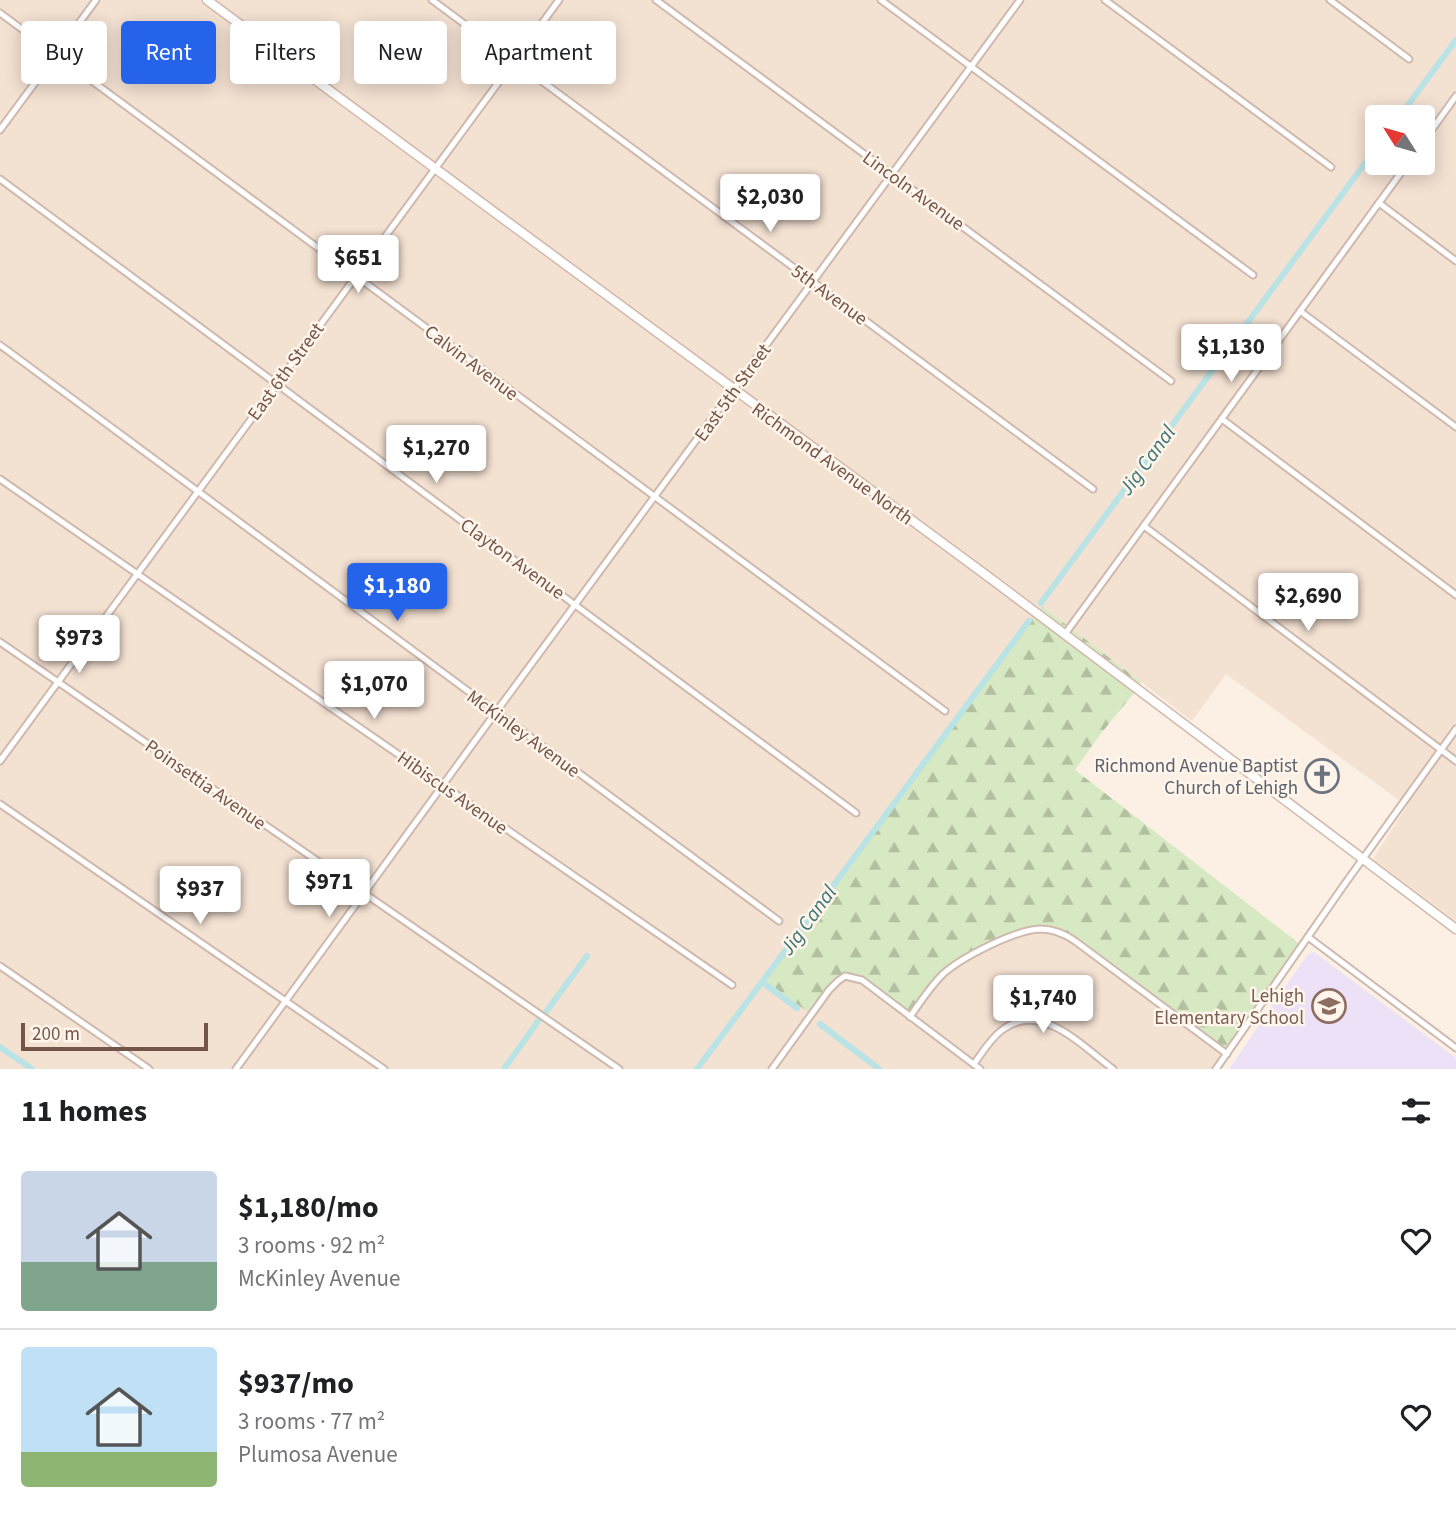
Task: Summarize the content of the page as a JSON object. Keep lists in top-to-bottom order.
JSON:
{
  "streets": {
    "street": [
      "Lincoln Avenue",
      "5th Avenue",
      "Calvin Avenue",
      "East 6th Street",
      "East 5th Street",
      "Richmond Avenue North",
      "Clayton Avenue",
      "McKinley Avenue",
      "Poinsettia Avenue",
      "Hibiscus Avenue"
    ]
  },
  "crossings": [
    ["Lincoln Avenue", "East 5th Street"],
    ["5th Avenue", "East 5th Street"],
    ["Calvin Avenue", "East 6th Street"],
    ["Calvin Avenue", "East 5th Street"],
    ["East 6th Street", "Richmond Avenue North"],
    ["East 6th Street", "Clayton Avenue"],
    ["East 6th Street", "McKinley Avenue"],
    ["East 6th Street", "Poinsettia Avenue"],
    ["East 6th Street", "Hibiscus Avenue"],
    ["East 5th Street", "Richmond Avenue North"],
    ["East 5th Street", "Clayton Avenue"],
    ["East 5th Street", "McKinley Avenue"],
    ["East 5th Street", "Poinsettia Avenue"],
    ["East 5th Street", "Hibiscus Avenue"]
  ],
  "water": ["Jig Canal"],
  "places": {
    "church": ["Richmond Avenue Baptist Church of Lehigh"],
    "school or university": ["Lehigh Elementary School"]
  },
  "scale_bar": "200 m",
  "north": "top left",
  "page": {
    "chip": [
      "Buy",
      "Rent",
      "Filters",
      "New",
      "Apartment"
    ],
    "price": [
      "$2,030",
      "$651",
      "$1,130",
      "$1,270",
      "$1,180",
      "$2,690",
      "$973",
      "$1,070",
      "$971",
      "$937",
      "$1,740"
    ],
    "scale": "200 m",
    "heading": "11 homes",
    "list": [
      {
        "name": "$1,180/mo",
        "note": "3 rooms · 92 m² · McKinley Avenue"
      },
      {
        "name": "$937/mo",
        "note": "3 rooms · 77 m² · Plumosa Avenue"
      }
    ]
  }
}
